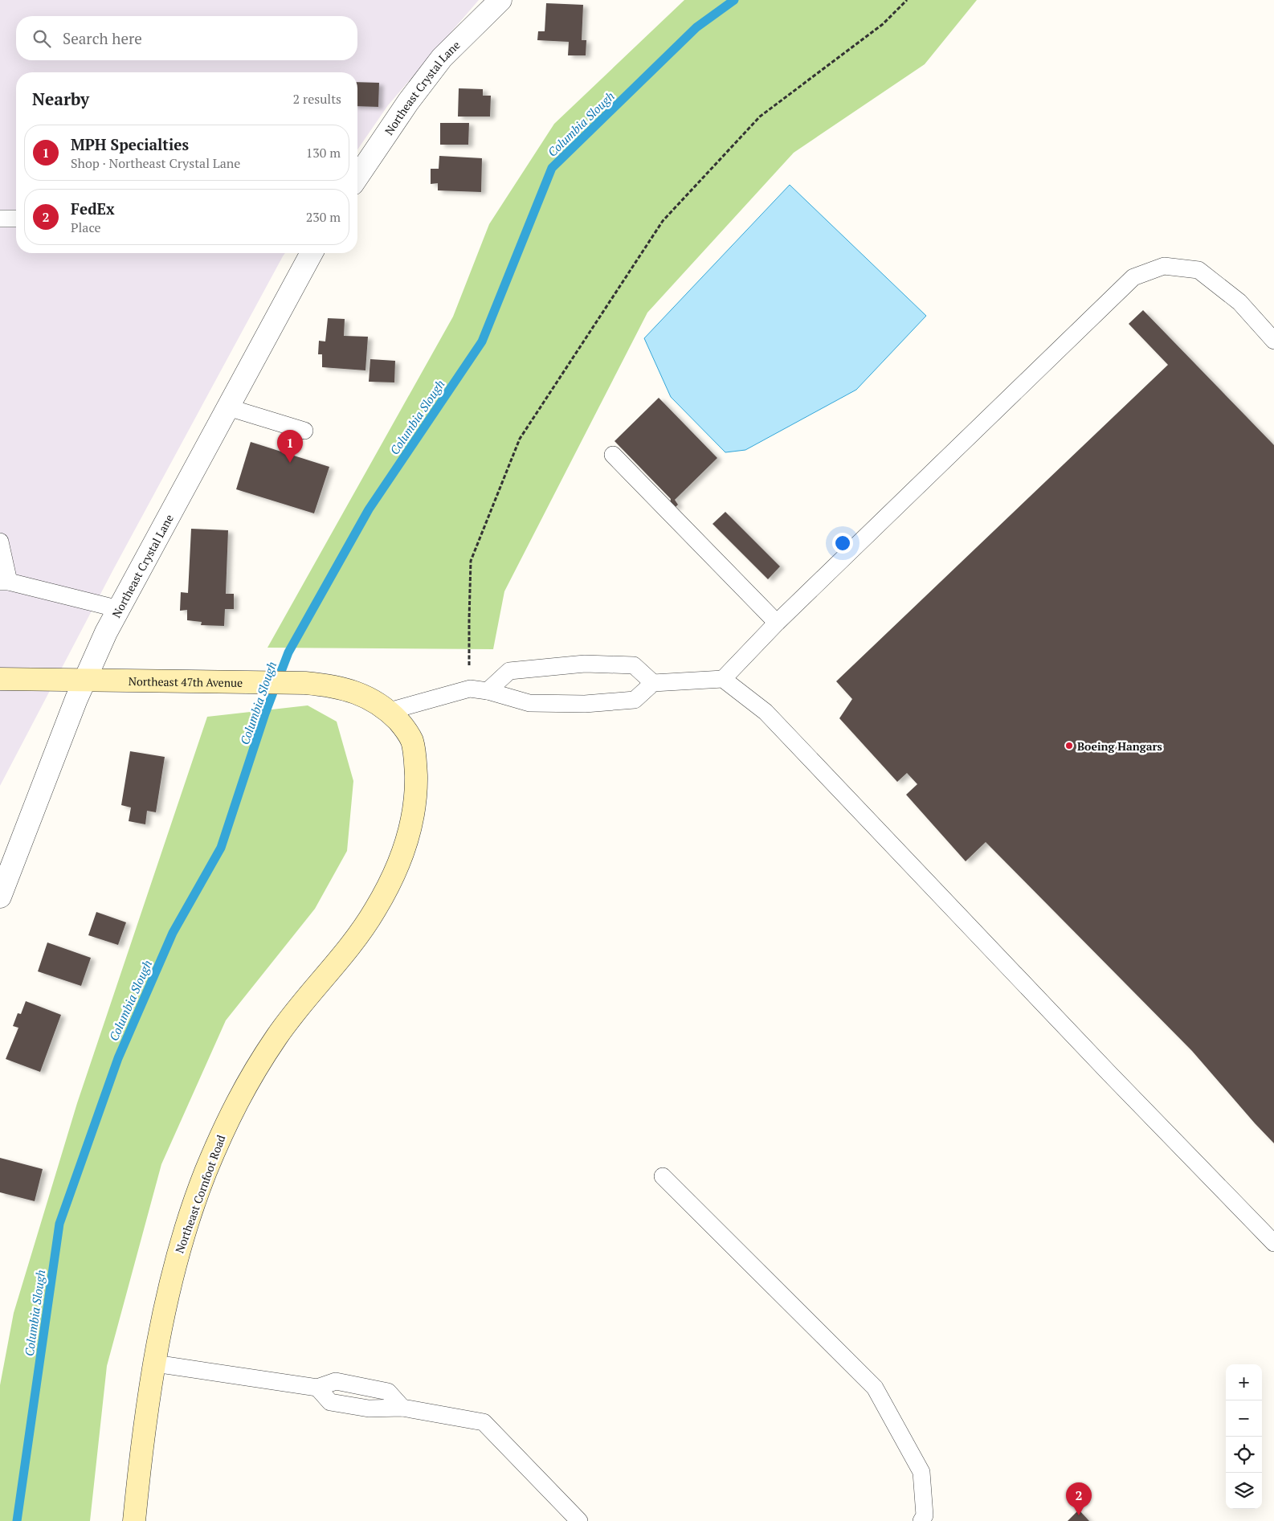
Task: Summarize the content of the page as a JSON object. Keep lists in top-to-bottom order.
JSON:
{
  "streets": {
    "street": ["Northeast Crystal Lane", "Northeast 47th Avenue", "Northeast Cornfoot Road"]
  },
  "crossings": [
    ["Northeast Crystal Lane", "Northeast 47th Avenue"],
    ["Northeast 47th Avenue", "Northeast Cornfoot Road"]
  ],
  "water": ["Columbia Slough"],
  "places": ["Boeing Hangars"],
  "page": {
    "search": "Search here",
    "heading": ["Nearby", "2 results"],
    "list": [
      {
        "mark": "1",
        "name": "MPH Specialties",
        "note": "Shop · Northeast Crystal Lane",
        "value": "130 m"
      },
      {
        "mark": "2",
        "name": "FedEx",
        "note": "Place",
        "value": "230 m"
      }
    ],
    "pins": ["1", "2"],
    "map_buttons": ["+", "−"]
  }
}
